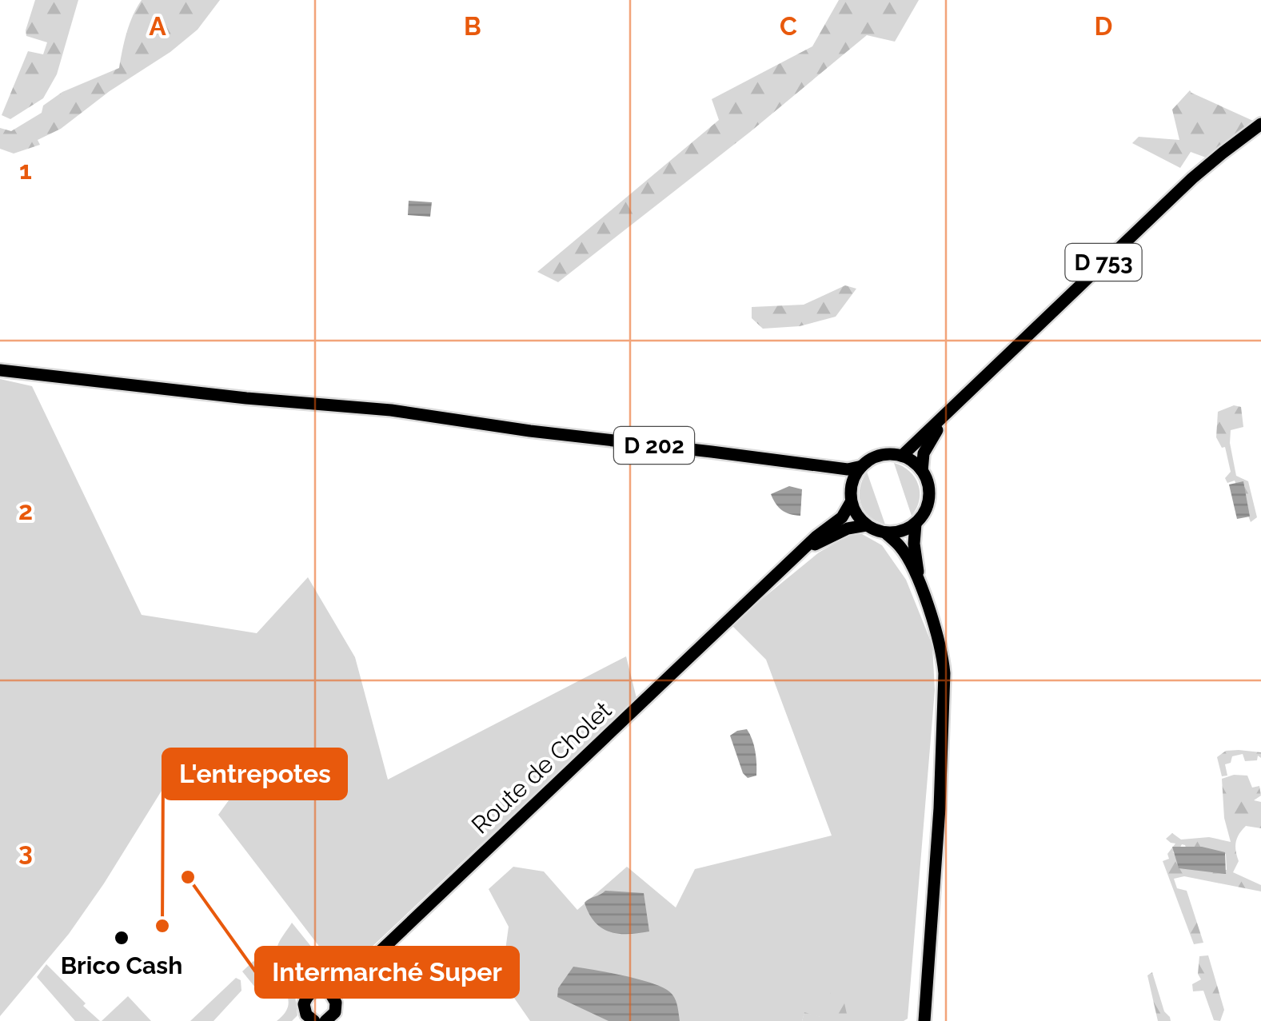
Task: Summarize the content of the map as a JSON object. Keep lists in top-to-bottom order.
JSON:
{
  "streets": {
    "main road": ["D 753", "D 202", "Route de Cholet"]
  },
  "crossings": [
    ["D 753", "D 202"]
  ],
  "places": ["Intermarché Super", "L'entrepotes", "Brico Cash"],
  "grid": {
    "columns": [
      "A",
      "B",
      "C",
      "D"
    ],
    "rows": ["1", "2", "3"]
  }
}
